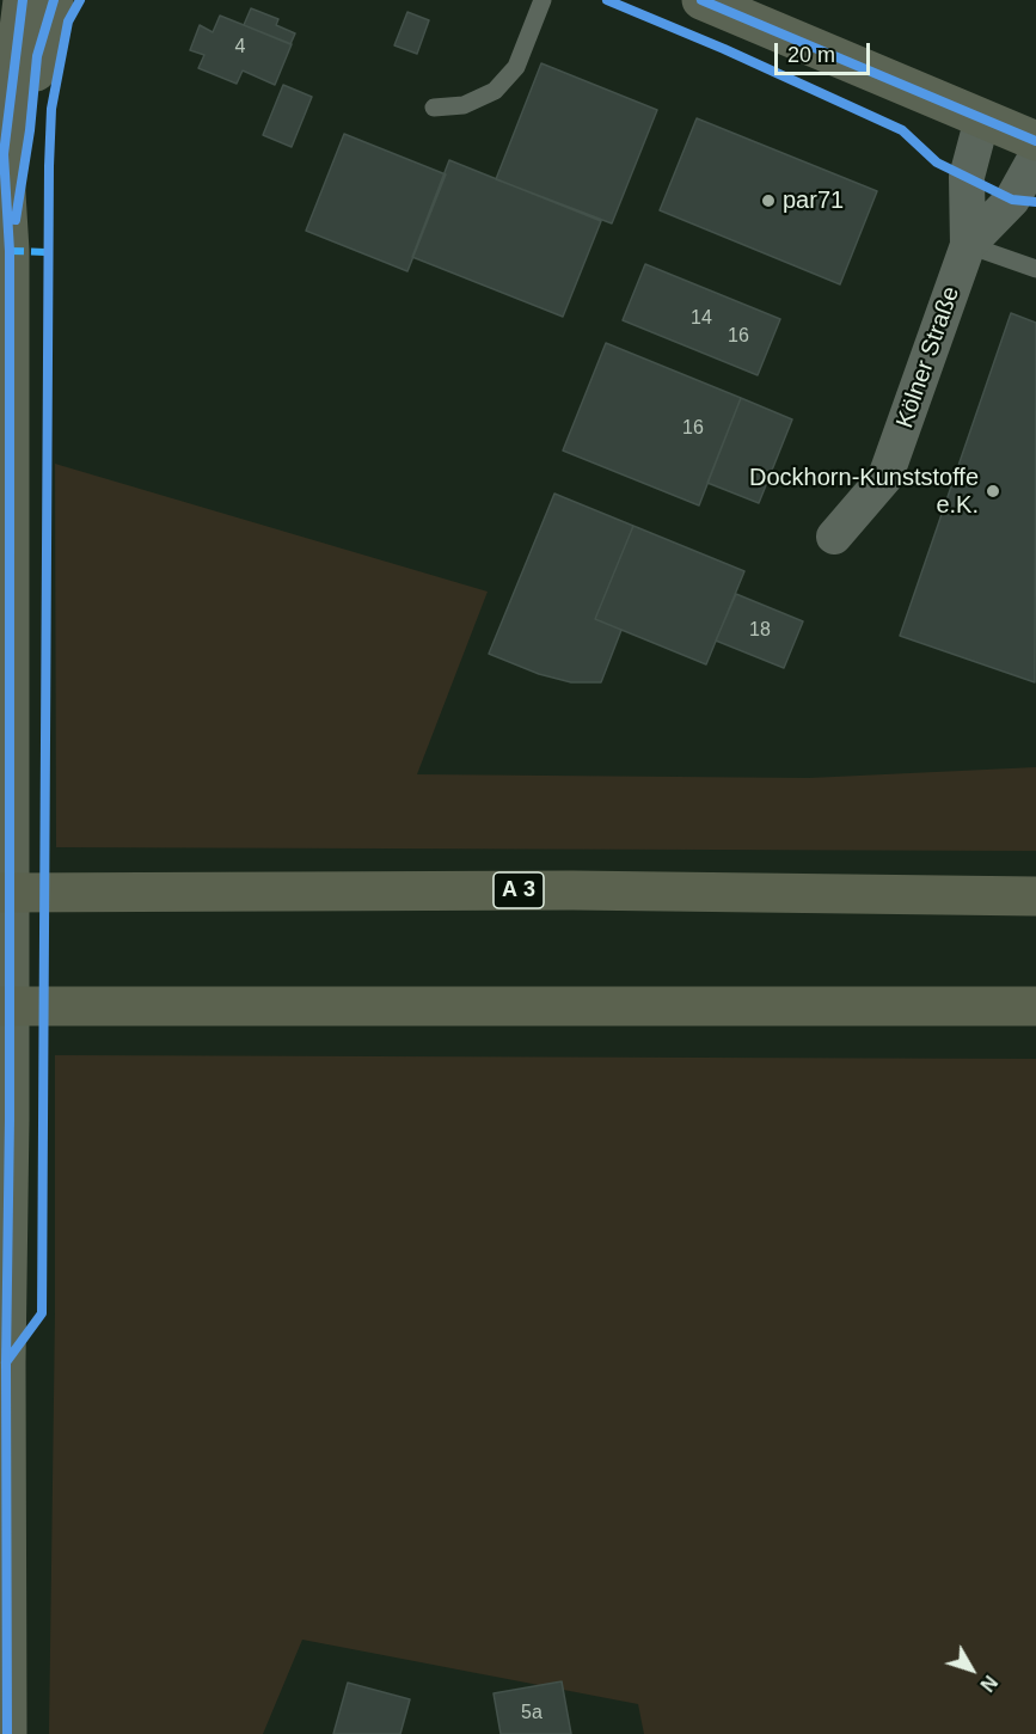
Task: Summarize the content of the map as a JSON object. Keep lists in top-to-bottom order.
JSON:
{
  "streets": {
    "highway": ["A 3"],
    "street": ["Kölner Straße"]
  },
  "places": ["par71", "Dockhorn-Kunststoffe e.K."],
  "house_numbers": [
    "4",
    "14",
    "16",
    "16",
    "18",
    "5a"
  ],
  "scale_bar": "20 m",
  "north": "bottom right"
}
